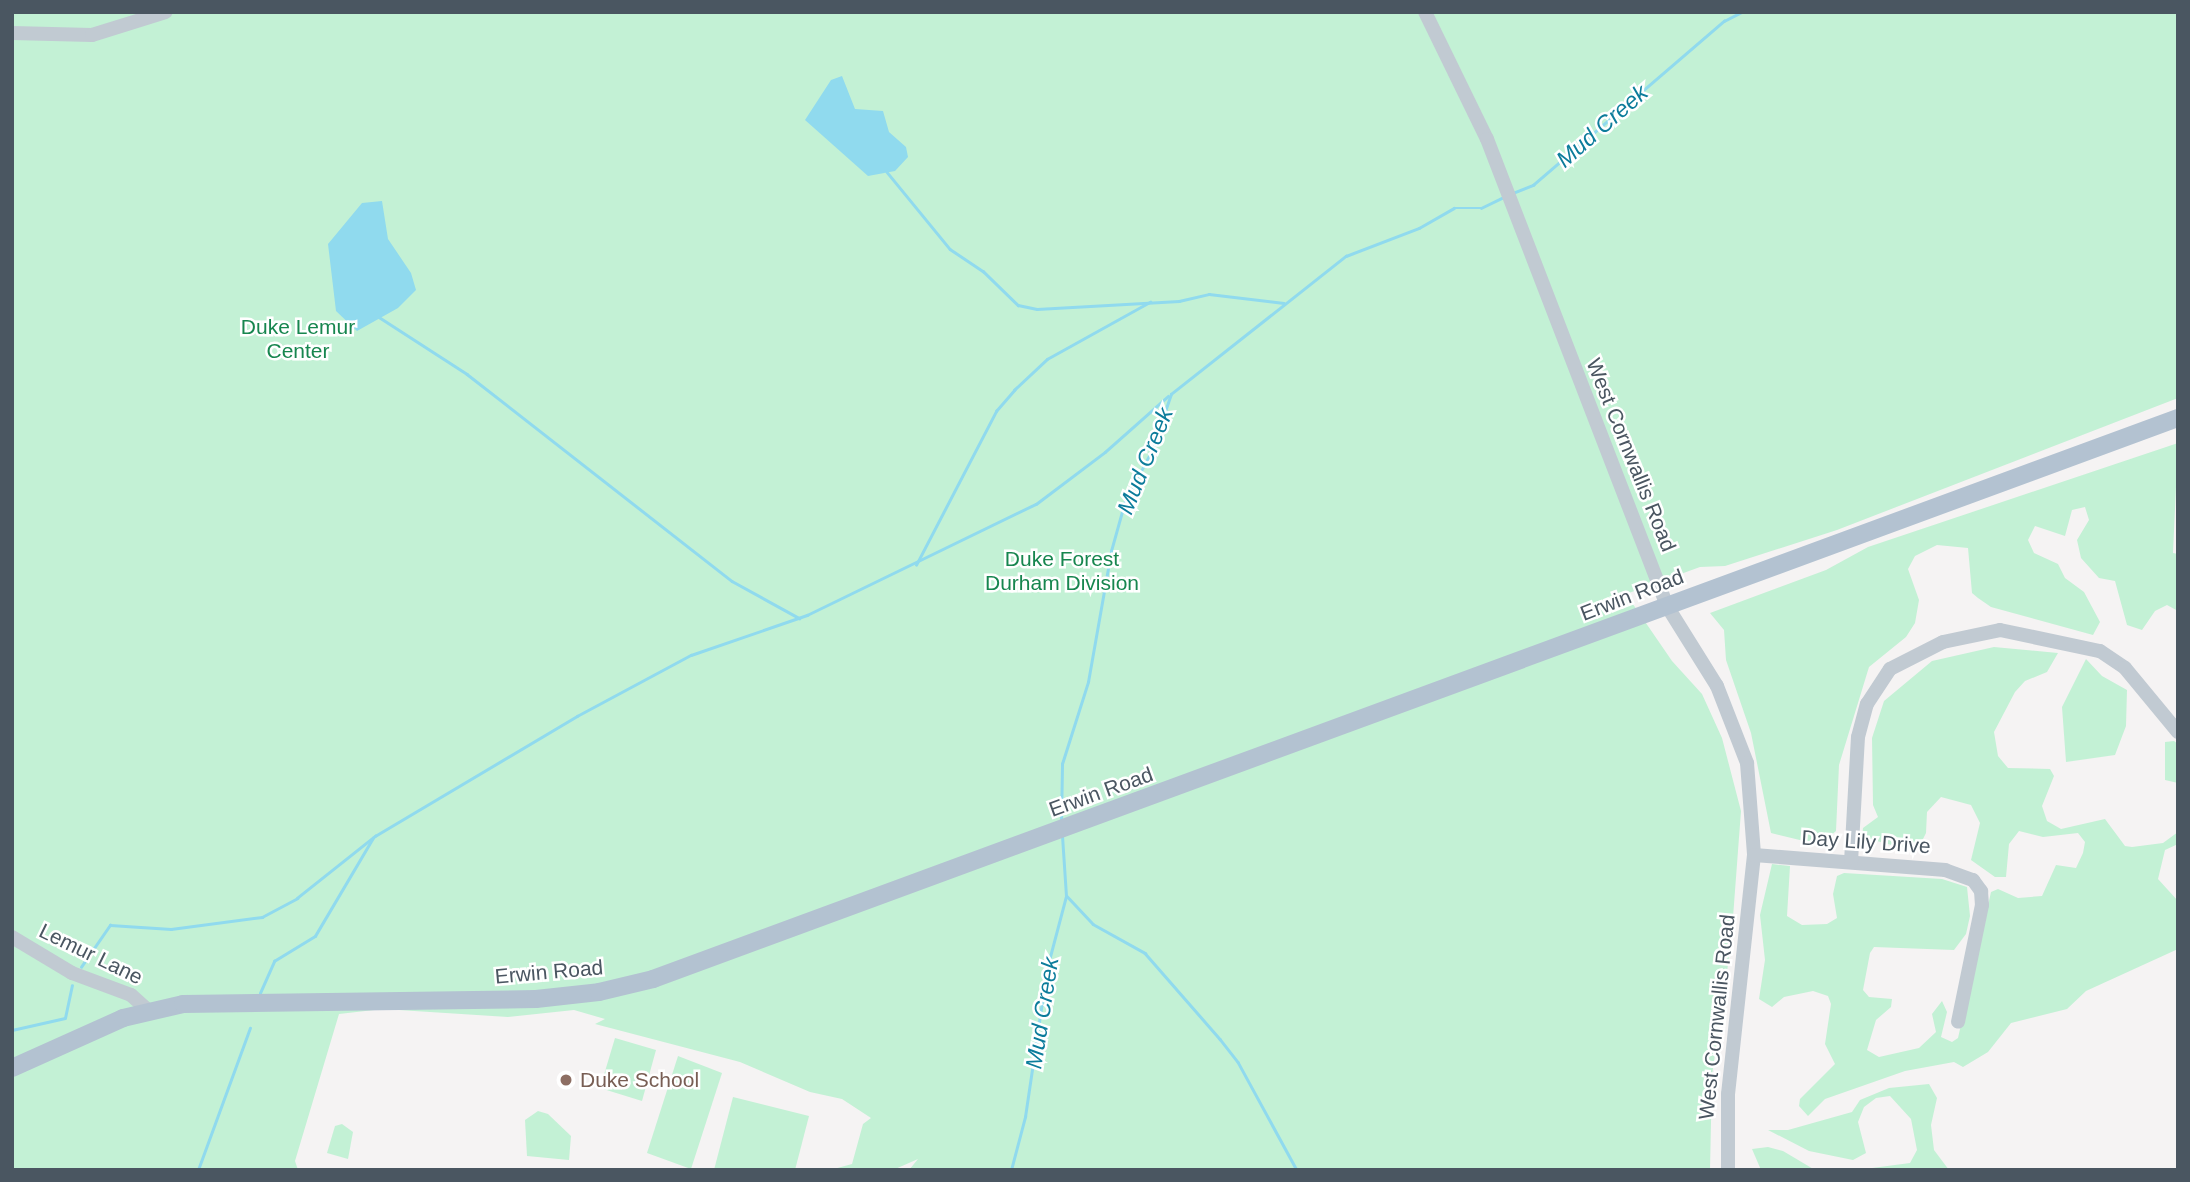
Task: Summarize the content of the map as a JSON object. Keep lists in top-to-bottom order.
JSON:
{
  "streets": {
    "main road": ["Erwin Road"],
    "street": ["West Cornwallis Road", "Day Lily Drive", "Lemur Lane"]
  },
  "crossings": [
    ["West Cornwallis Road", "Erwin Road"],
    ["West Cornwallis Road", "Day Lily Drive"],
    ["Erwin Road", "Lemur Lane"]
  ],
  "water": ["Mud Creek"],
  "parks": ["Duke Lemur Center", "Duke Forest Durham Division"],
  "places": ["Duke School"]
}
